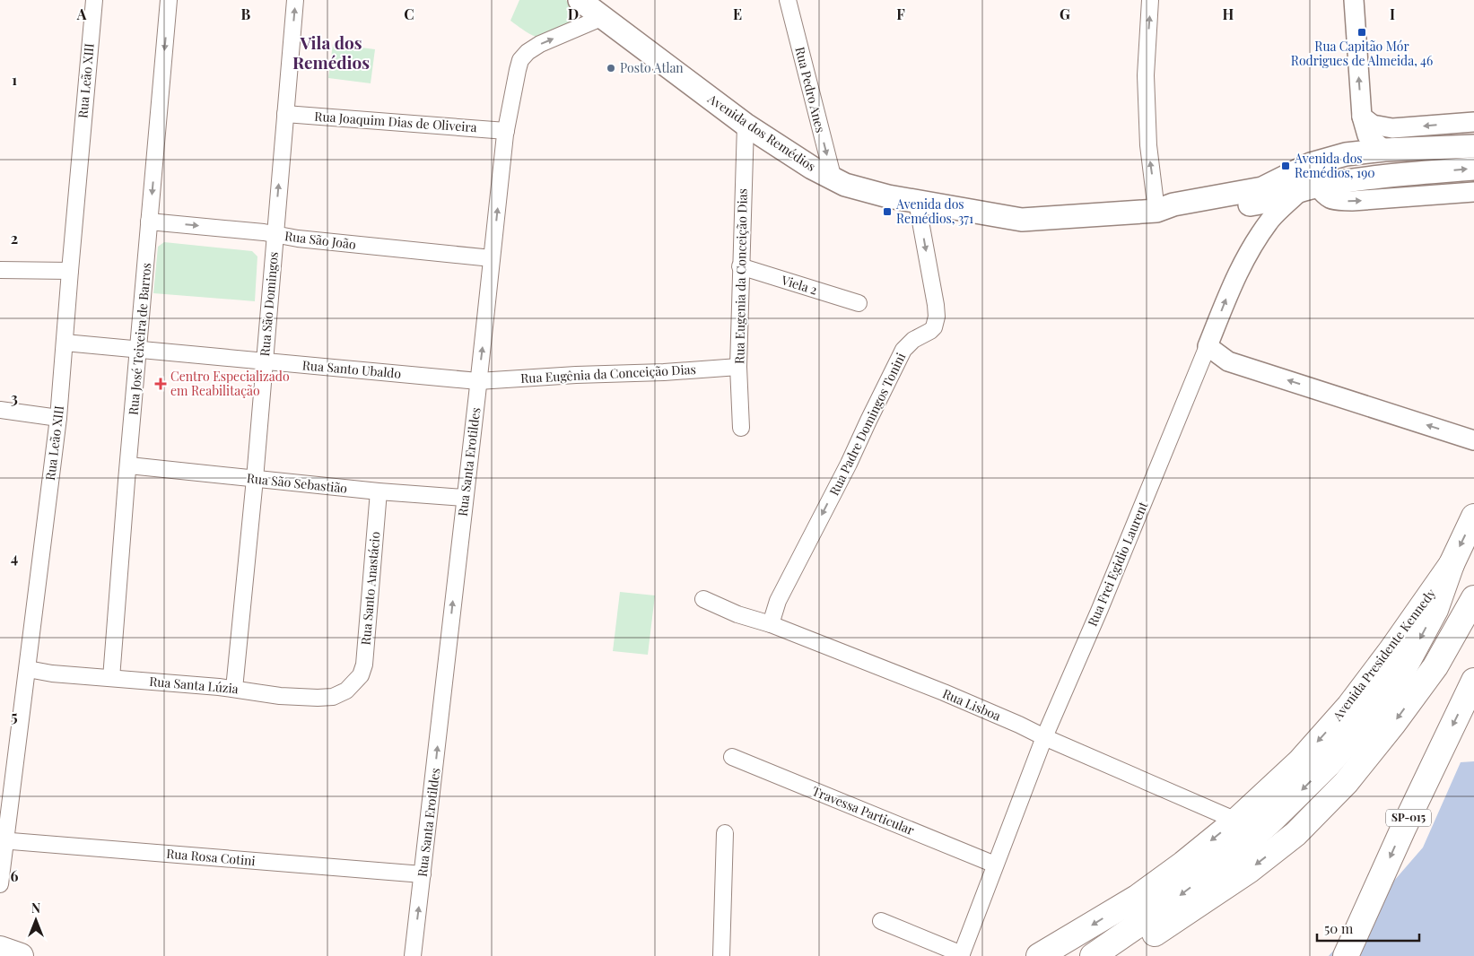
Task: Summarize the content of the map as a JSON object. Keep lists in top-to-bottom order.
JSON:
{
  "streets": {
    "highway": ["Avenida Presidente Kennedy", "SP-015"],
    "main road": ["Avenida dos Remédios"],
    "street": [
      "Rua Leão XIII",
      "Rua Pedro Anes",
      "Rua Joaquim Dias de Oliveira",
      "Rua São João",
      "Rua Eugenia da Conceição Dias",
      "Viela 2",
      "Rua São Domingos",
      "Rua José Teixeira de Barros",
      "Rua Santo Ubaldo",
      "Rua Eugênia da Conceição Dias",
      "Rua Padre Domingos Tonini",
      "Rua Santa Erotildes",
      "Rua São Sebastião",
      "Rua Frei Egidio Laurent",
      "Rua Santo Anastácio",
      "Rua Santa Lúzia",
      "Rua Lisboa",
      "Travessa Particular",
      "Rua Rosa Cotini"
    ]
  },
  "crossings": [
    ["Rua Leão XIII", "Rua Santo Ubaldo"],
    ["Rua Leão XIII", "Rua Santa Lúzia"],
    ["Rua Leão XIII", "Rua Rosa Cotini"],
    ["Rua Pedro Anes", "Avenida dos Remédios"],
    ["Rua Joaquim Dias de Oliveira", "Rua São Domingos"],
    ["Rua Joaquim Dias de Oliveira", "Rua Santa Erotildes"],
    ["Avenida dos Remédios", "Rua Eugenia da Conceição Dias"],
    ["Avenida dos Remédios", "Rua Padre Domingos Tonini"],
    ["Avenida dos Remédios", "Rua Santa Erotildes"],
    ["Avenida dos Remédios", "Rua Frei Egidio Laurent"],
    ["Rua São João", "Rua São Domingos"],
    ["Rua São João", "Rua José Teixeira de Barros"],
    ["Rua São João", "Rua Santa Erotildes"],
    ["Rua Eugenia da Conceição Dias", "Viela 2"],
    ["Rua Eugenia da Conceição Dias", "Rua Eugênia da Conceição Dias"],
    ["Rua São Domingos", "Rua Santo Ubaldo"],
    ["Rua São Domingos", "Rua São Sebastião"],
    ["Rua São Domingos", "Rua Santa Lúzia"],
    ["Rua José Teixeira de Barros", "Rua Santo Ubaldo"],
    ["Rua José Teixeira de Barros", "Rua São Sebastião"],
    ["Rua José Teixeira de Barros", "Rua Santa Lúzia"],
    ["Rua Santo Ubaldo", "Rua Eugênia da Conceição Dias"],
    ["Rua Santo Ubaldo", "Rua Santa Erotildes"],
    ["Rua Eugênia da Conceição Dias", "Rua Santa Erotildes"],
    ["Rua Padre Domingos Tonini", "Rua Lisboa"],
    ["Rua Santa Erotildes", "Rua São Sebastião"],
    ["Rua Santa Erotildes", "Rua Rosa Cotini"],
    ["Rua São Sebastião", "Rua Santo Anastácio"],
    ["Rua Frei Egidio Laurent", "Rua Lisboa"],
    ["Rua Frei Egidio Laurent", "Travessa Particular"],
    ["Rua Santo Anastácio", "Rua Santa Lúzia"],
    ["Avenida Presidente Kennedy", "Rua Lisboa"]
  ],
  "one_way": [
    "Rua Pedro Anes",
    "Rua São João",
    "Rua Padre Domingos Tonini",
    "Rua Santa Erotildes"
  ],
  "districts": ["Vila dos Remédios"],
  "places": {
    "transit": ["Rua Capitão Mór Rodrigues de Almeida, 46", "Avenida dos Remédios, 190", "Avenida dos Remédios, 371"],
    "other": ["Posto Atlan"],
    "health": ["Centro Especializado em Reabilitação"]
  },
  "scale_bar": "50 m",
  "north": "top",
  "grid": {
    "columns": [
      "A",
      "B",
      "C",
      "D",
      "E",
      "F",
      "G",
      "H",
      "I"
    ],
    "rows": [
      "1",
      "2",
      "3",
      "4",
      "5",
      "6"
    ]
  }
}
